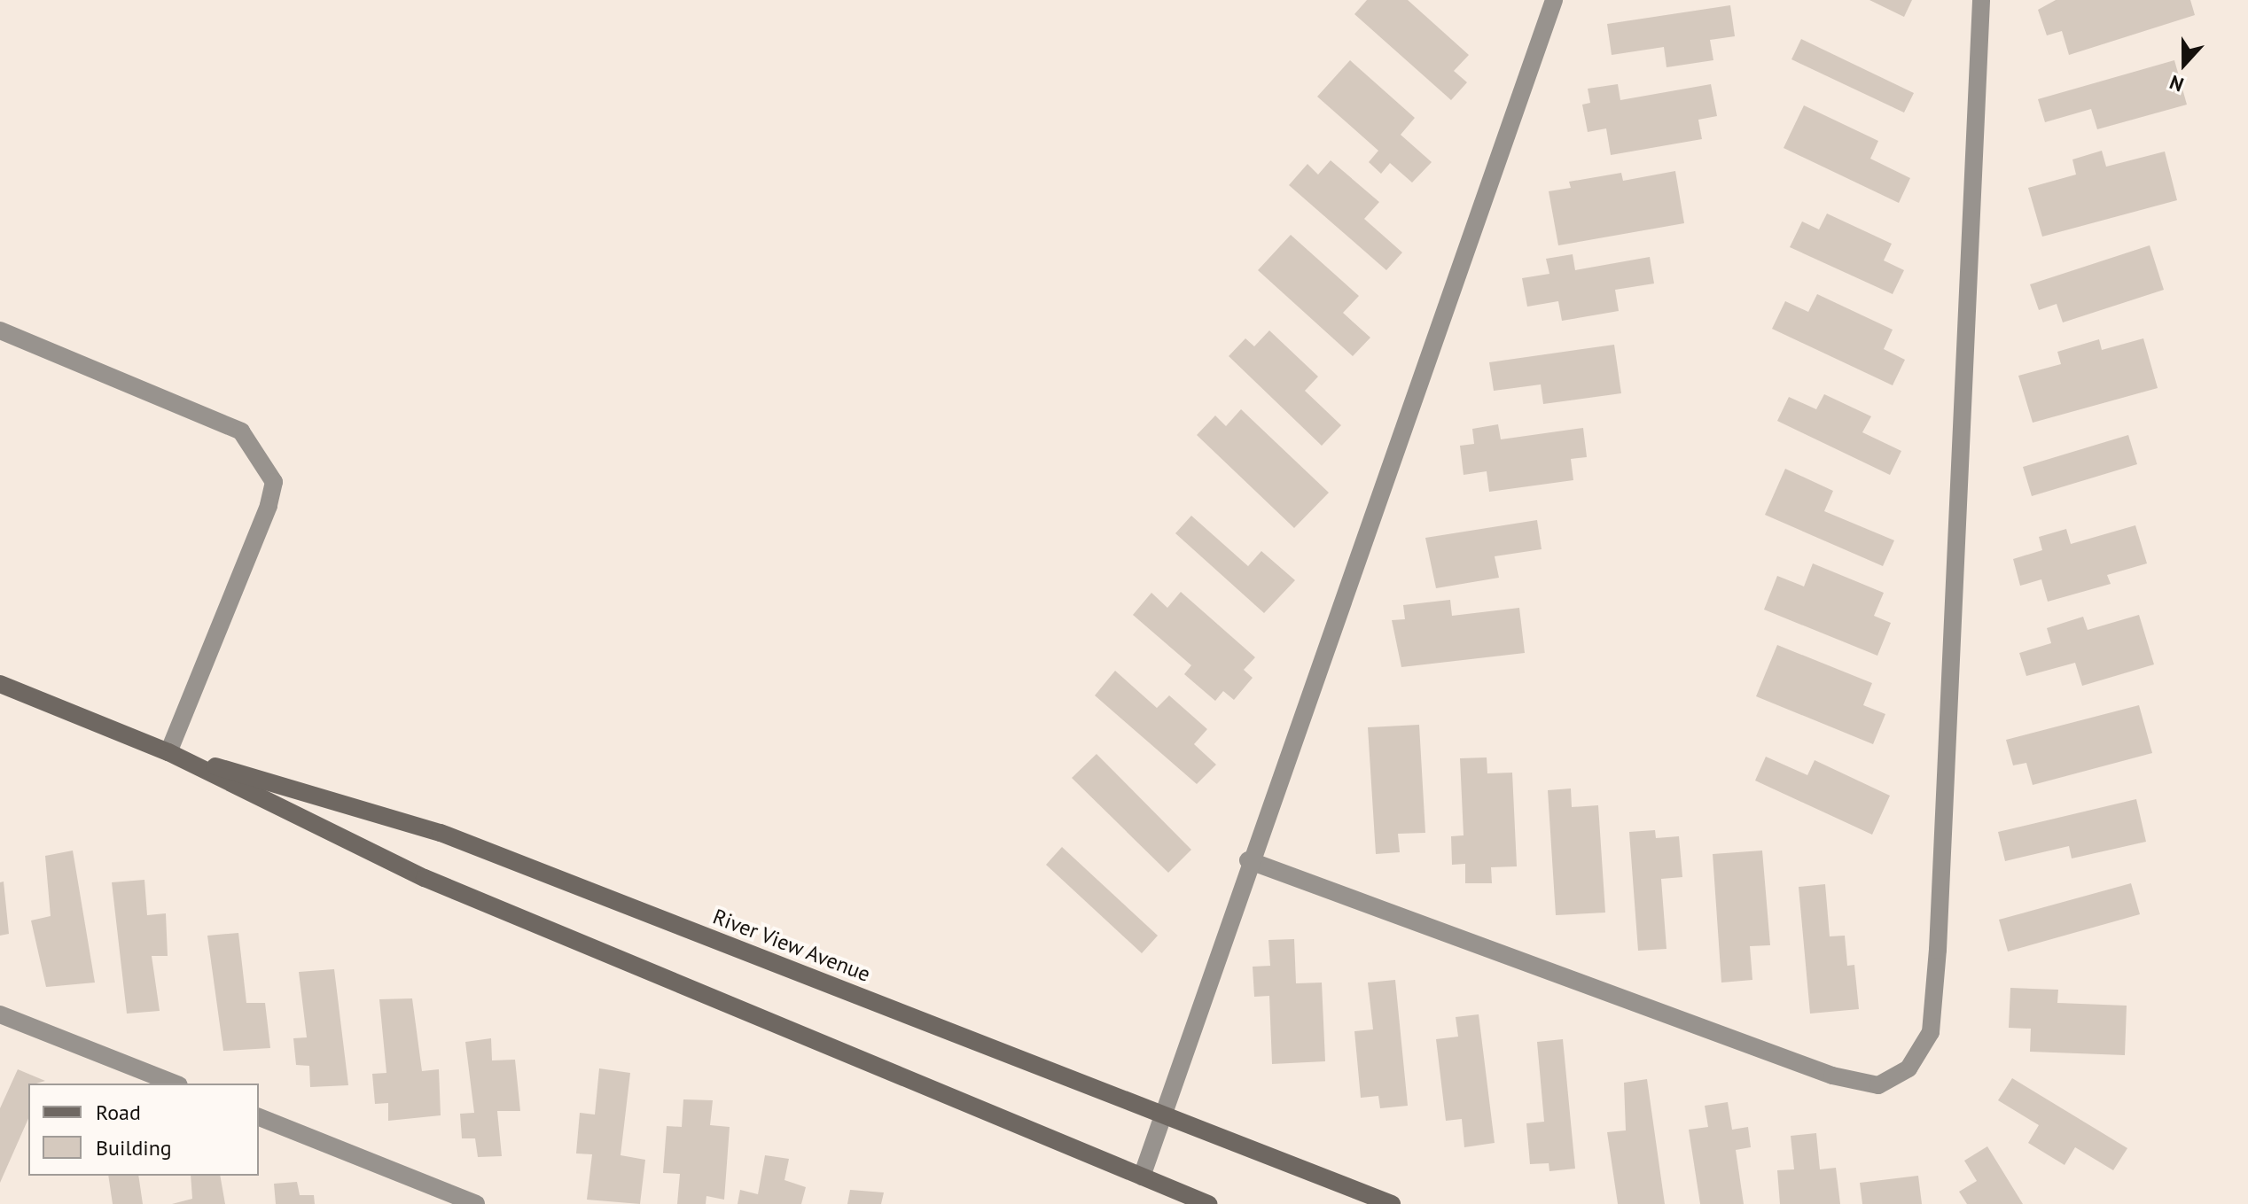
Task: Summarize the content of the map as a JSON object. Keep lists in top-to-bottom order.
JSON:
{
  "streets": {
    "main road": ["River View Avenue"]
  },
  "legend": ["Road", "Building"],
  "north": "bottom"
}
